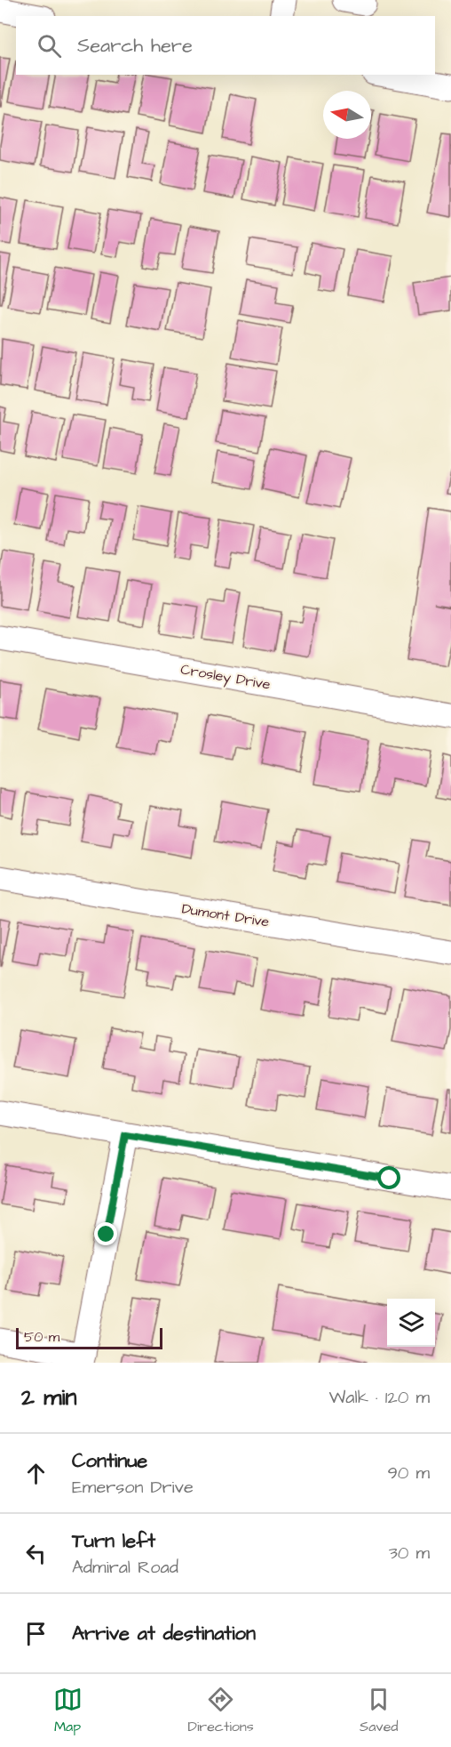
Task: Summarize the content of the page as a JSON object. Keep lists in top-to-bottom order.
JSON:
{
  "streets": {
    "street": ["Crosley Drive", "Dumont Drive"]
  },
  "scale_bar": "50 m",
  "north": "left",
  "page": {
    "search": "Search here",
    "scale": "50 m",
    "heading": ["2 min", "Walk · 120 m"],
    "list": [
      ["Continue", "Emerson Drive", "90 m"],
      ["Turn left", "Admiral Road", "30 m"],
      "Arrive at destination"
    ],
    "nav": ["Map", "Directions", "Saved"]
  }
}
